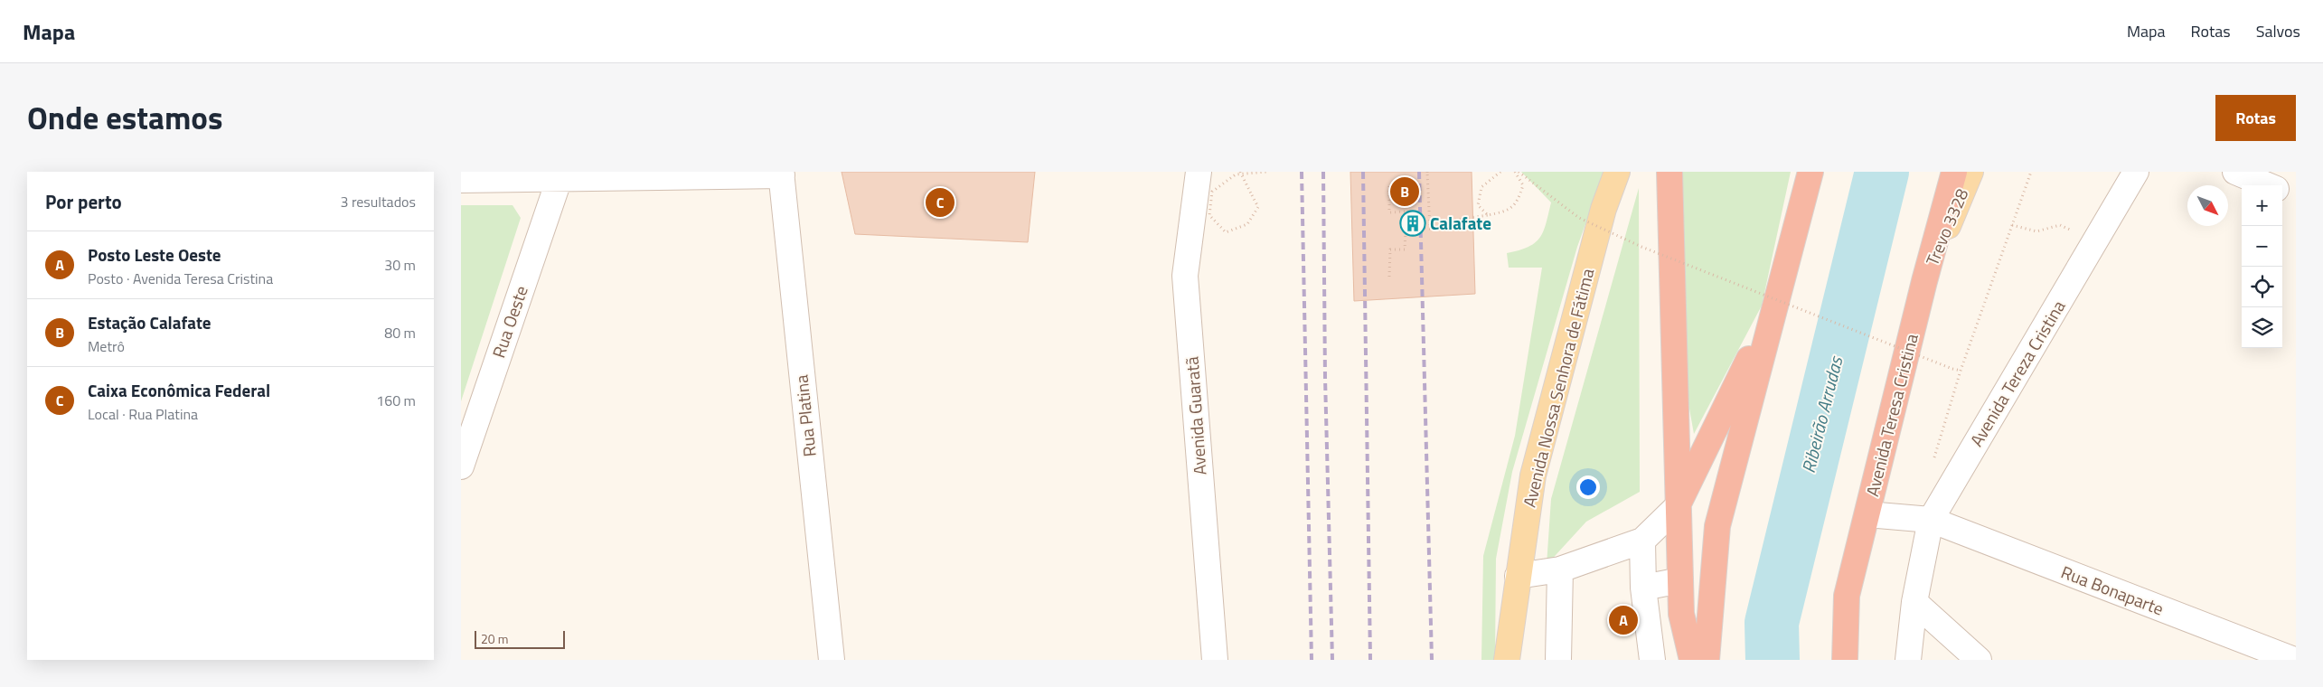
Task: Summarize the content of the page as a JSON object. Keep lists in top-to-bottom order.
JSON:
{
  "streets": {
    "highway": ["Avenida Teresa Cristina"],
    "main road": ["Trevo 3328", "Avenida Nossa Senhora de Fátima"],
    "street": [
      "Rua Oeste",
      "Avenida Tereza Cristina",
      "Rua Platina",
      "Avenida Guaratã",
      "Rua Bonaparte"
    ]
  },
  "crossings": [
    ["Trevo 3328", "Avenida Teresa Cristina"],
    ["Avenida Tereza Cristina", "Rua Bonaparte"]
  ],
  "water": ["Ribeirão Arrudas"],
  "places": {
    "building": ["Calafate"]
  },
  "scale_bar": "20 m",
  "north": "bottom right",
  "page": {
    "header": "Mapa",
    "nav": ["Mapa", "Rotas", "Salvos"],
    "title": "Onde estamos",
    "buttons": "Rotas",
    "heading": ["Por perto", "3 resultados"],
    "pins": ["B", "C", "A"],
    "map_buttons": ["+", "−"],
    "list": [
      {
        "mark": "A",
        "name": "Posto Leste Oeste",
        "note": "Posto · Avenida Teresa Cristina",
        "value": "30 m"
      },
      {
        "mark": "B",
        "name": "Estação Calafate",
        "note": "Metrô",
        "value": "80 m"
      },
      {
        "mark": "C",
        "name": "Caixa Econômica Federal",
        "note": "Local · Rua Platina",
        "value": "160 m"
      }
    ],
    "scale": "20 m"
  }
}
